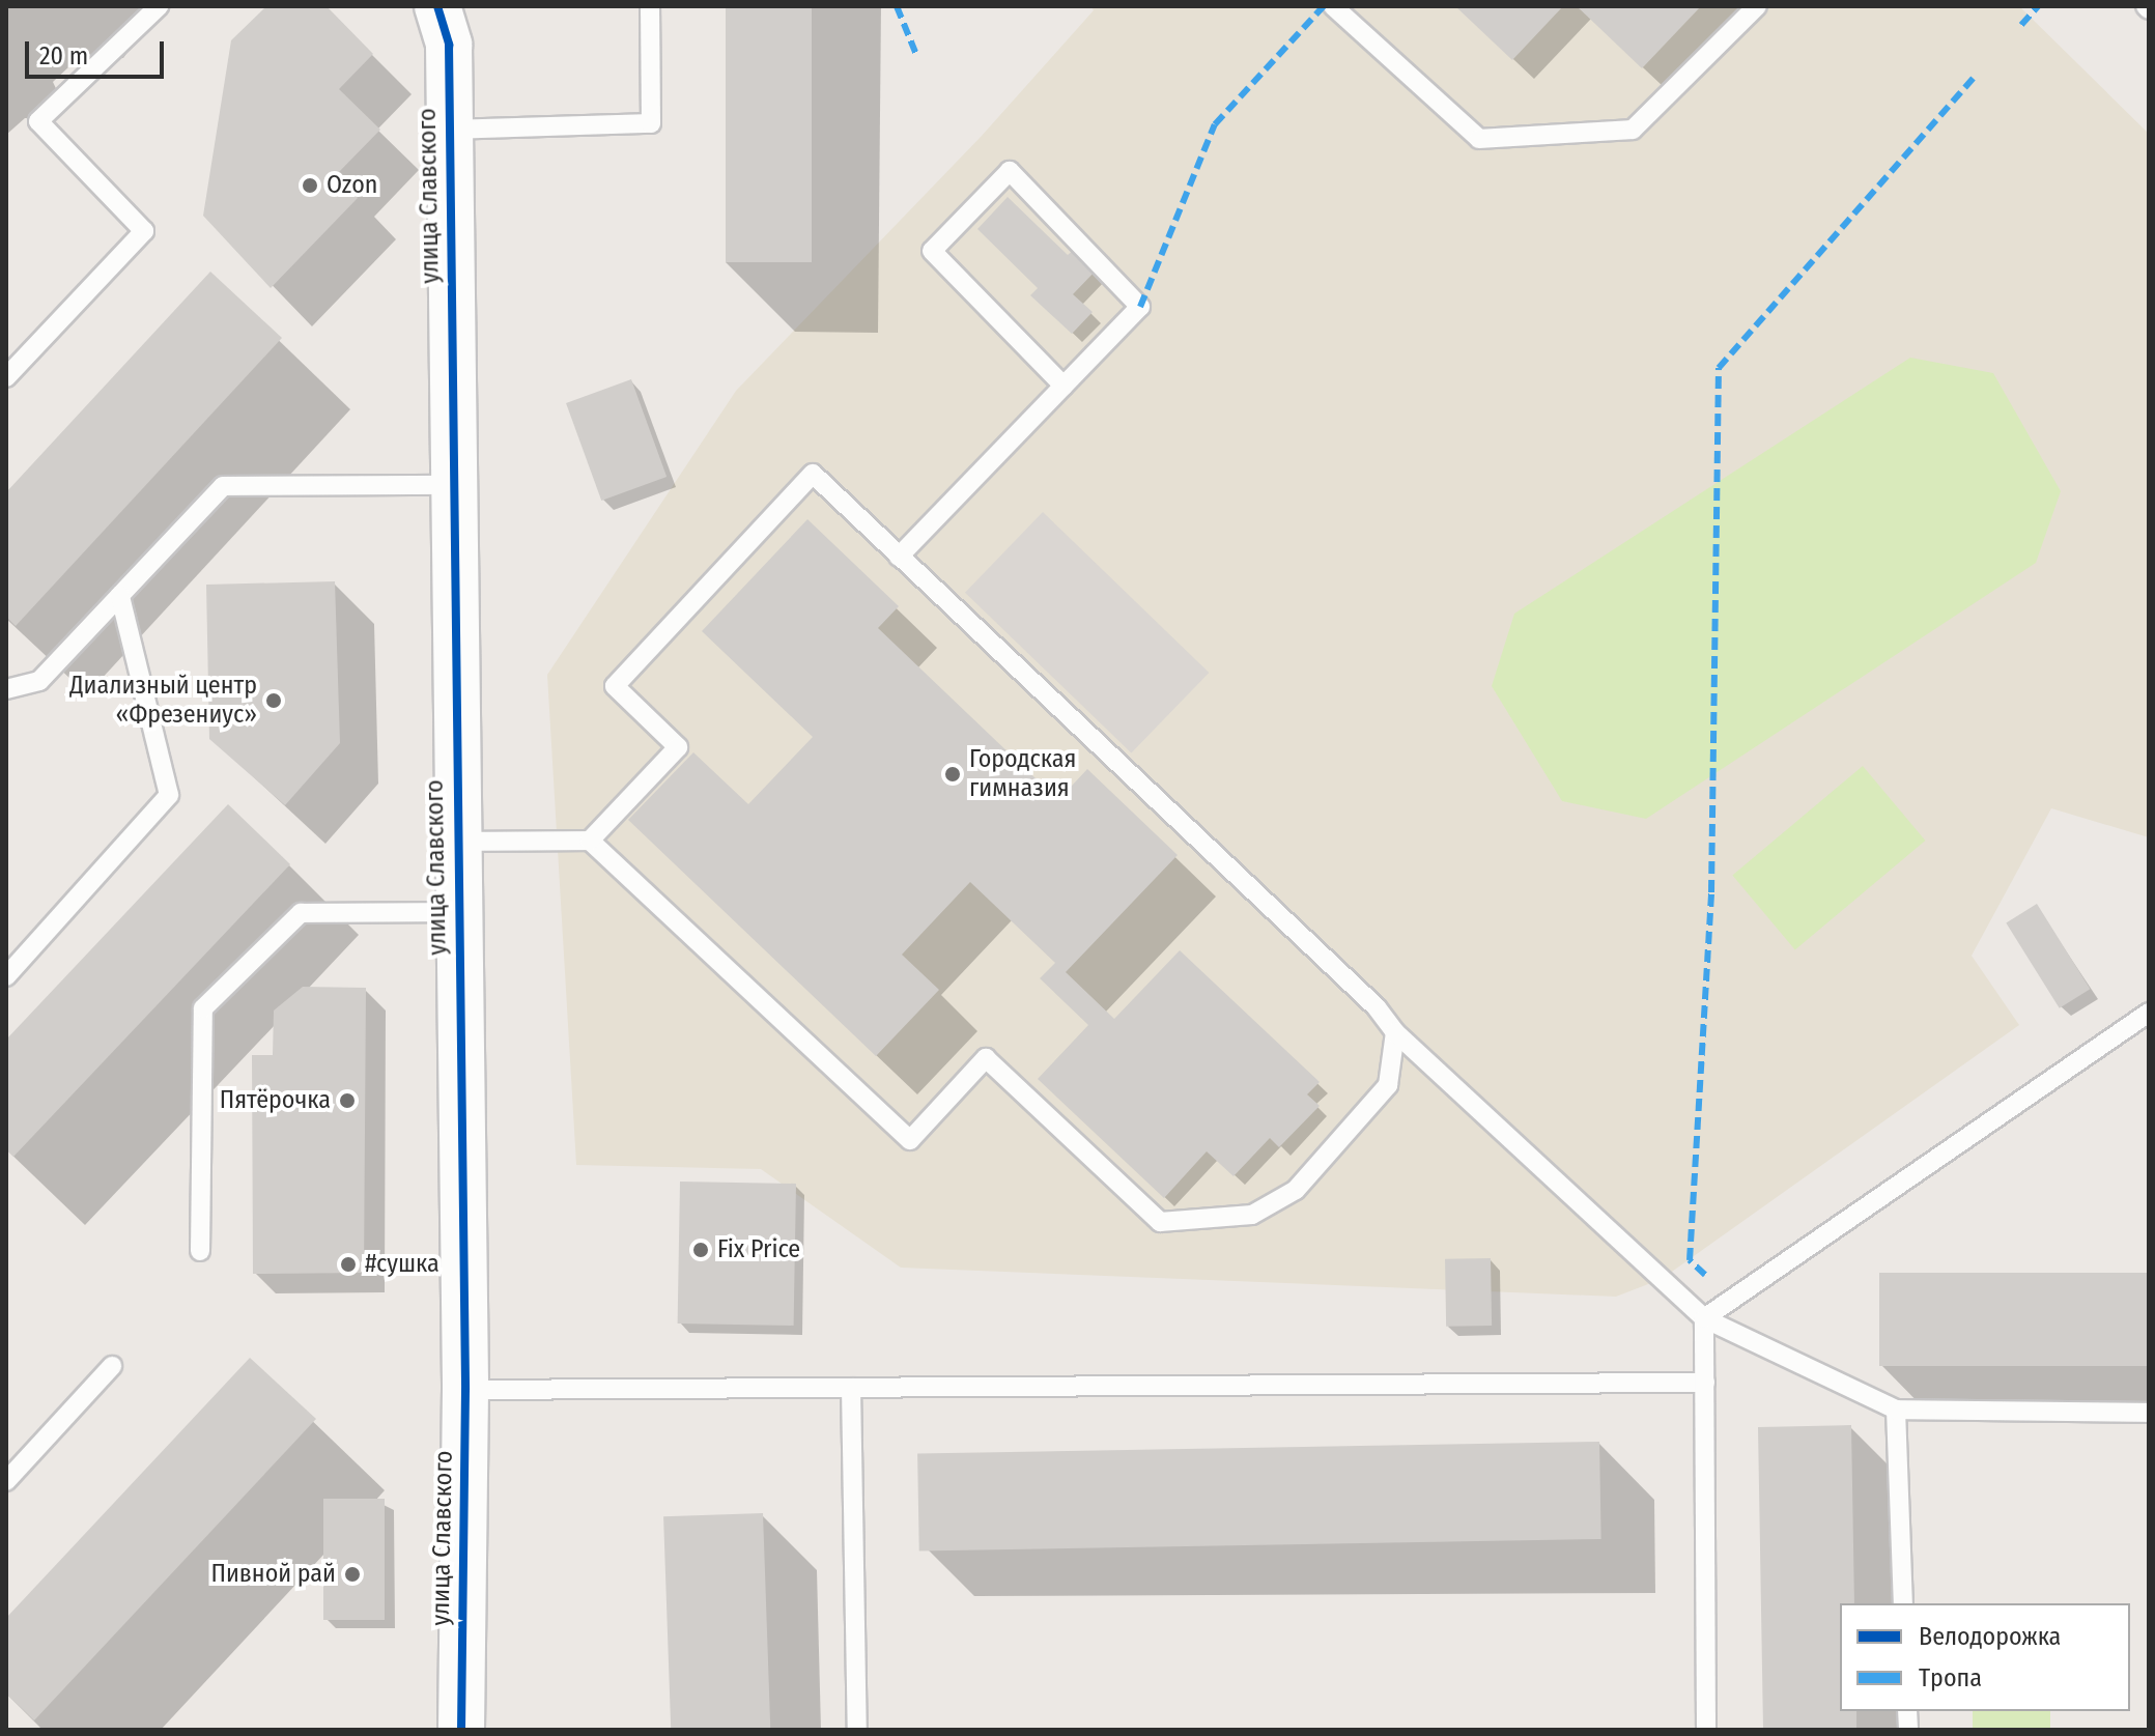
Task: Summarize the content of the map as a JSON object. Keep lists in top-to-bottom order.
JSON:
{
  "streets": {
    "street": ["улица Славского"]
  },
  "places": [
    "Ozon",
    "Диализный центр «Фрезениус»",
    "Городская гимназия",
    "Пятёрочка",
    "Fix Price",
    "#сушка",
    "Пивной рай"
  ],
  "legend": ["Велодорожка", "Тропа"],
  "scale_bar": "20 m"
}
